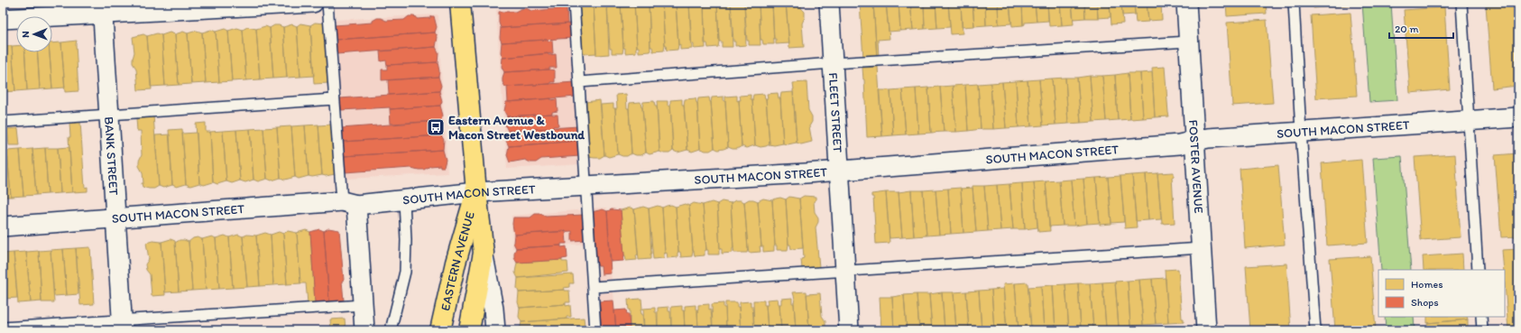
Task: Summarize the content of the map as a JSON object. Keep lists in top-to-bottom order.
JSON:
{
  "streets": {
    "main road": ["EASTERN AVENUE"],
    "street": [
      "FLEET STREET",
      "SOUTH MACON STREET",
      "BANK STREET",
      "FOSTER AVENUE"
    ]
  },
  "crossings": [
    ["FLEET STREET", "SOUTH MACON STREET"],
    ["SOUTH MACON STREET", "BANK STREET"],
    ["SOUTH MACON STREET", "FOSTER AVENUE"],
    ["SOUTH MACON STREET", "EASTERN AVENUE"]
  ],
  "places": {
    "bus stop": ["Eastern Avenue & Macon Street Westbound"]
  },
  "legend": ["Homes", "Shops"],
  "scale_bar": "20 m",
  "north": "left"
}
